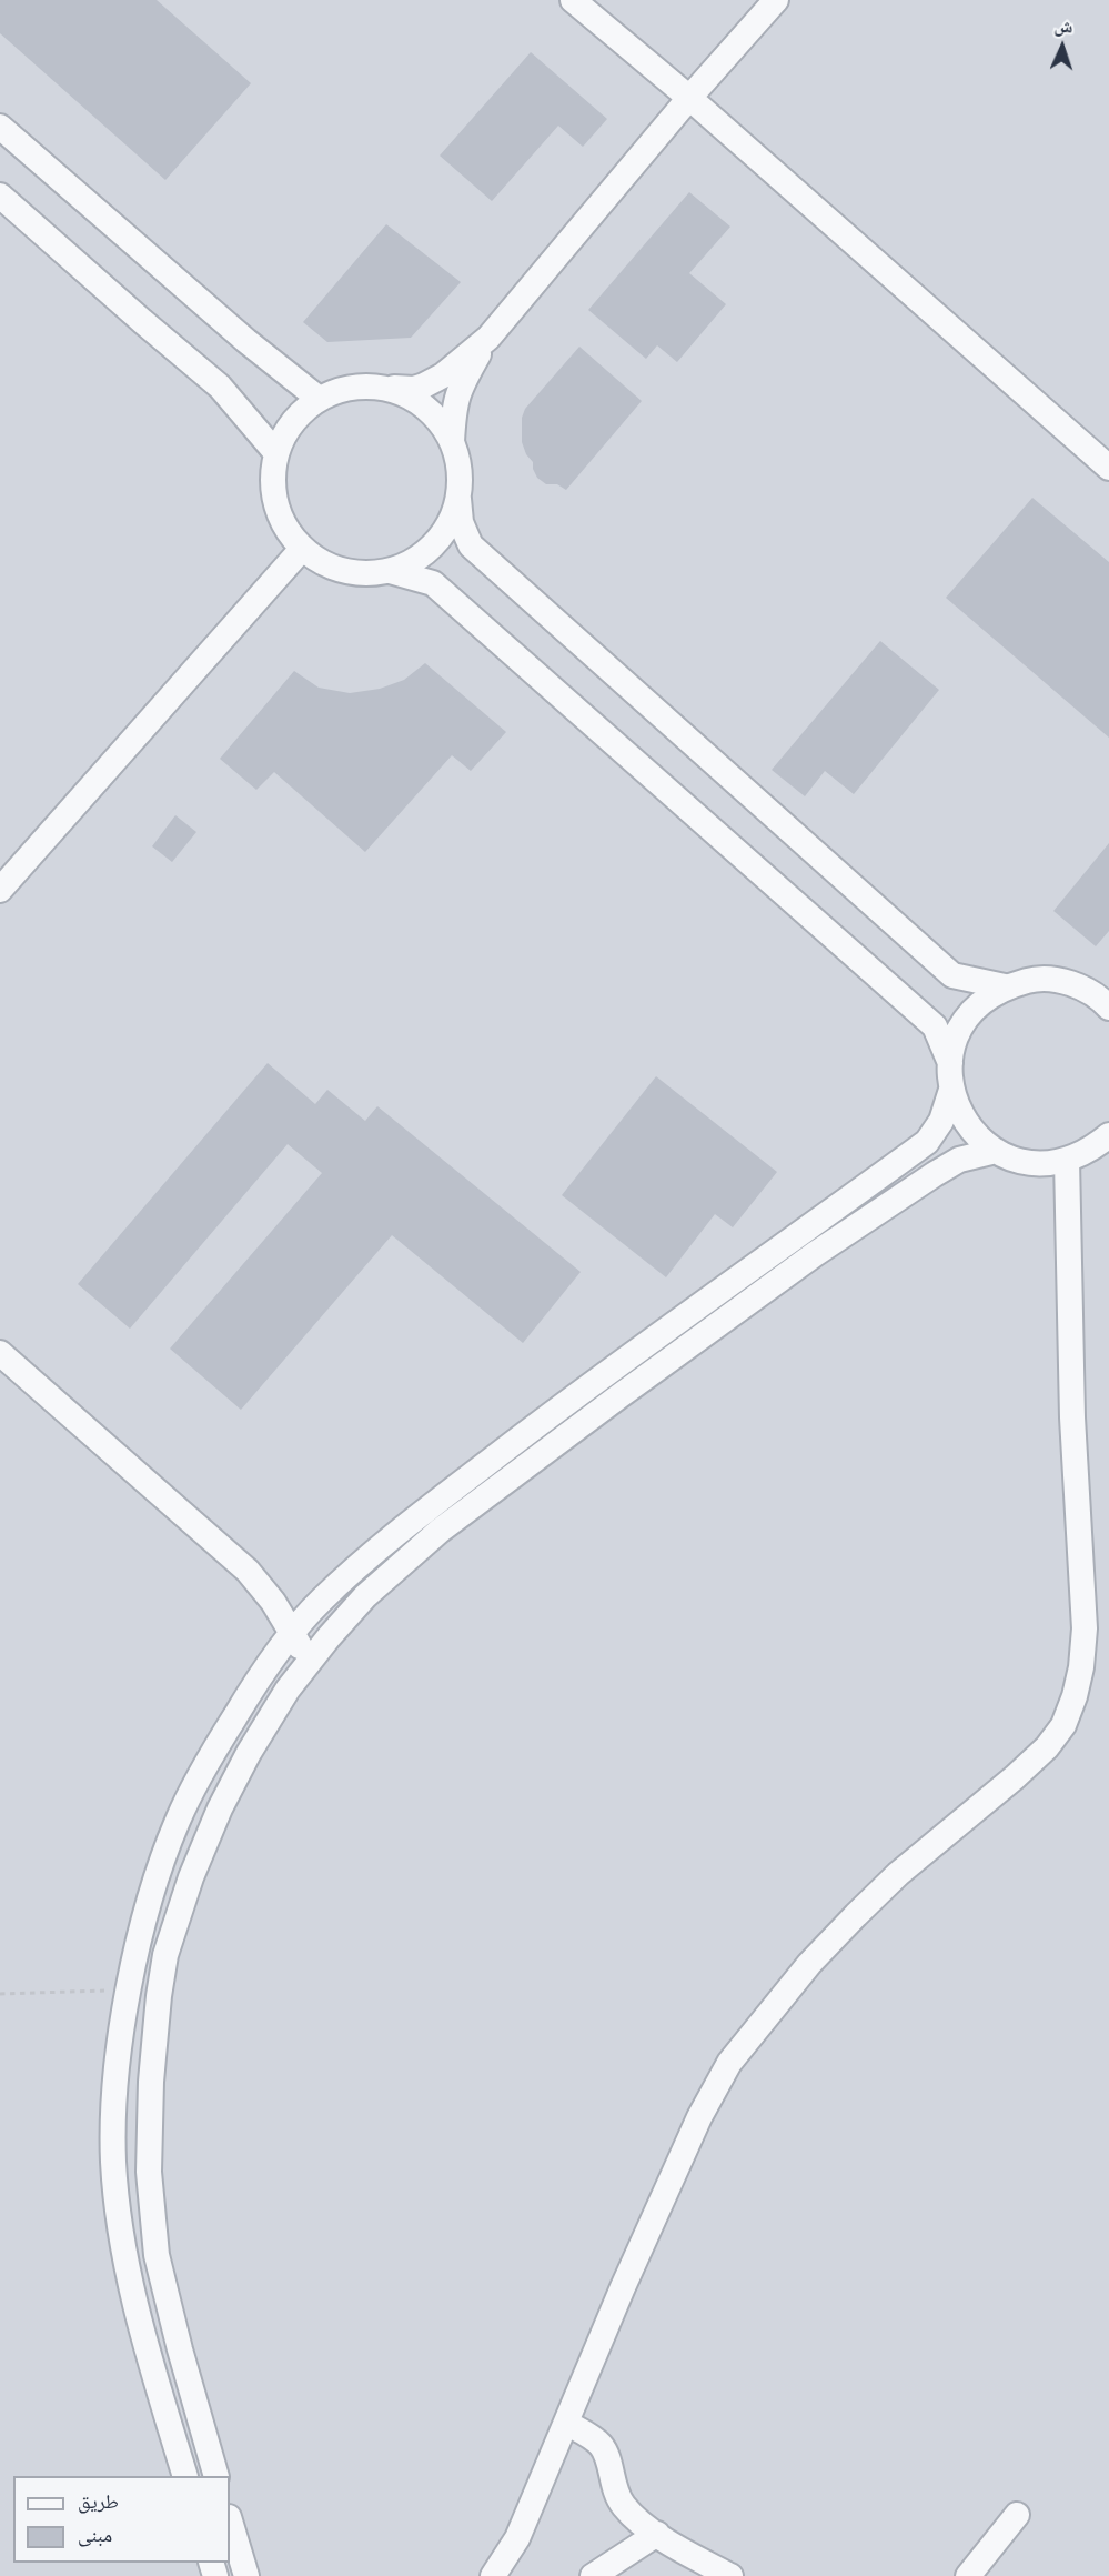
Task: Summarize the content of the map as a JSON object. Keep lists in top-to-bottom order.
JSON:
{
  "legend": ["طريق", "مبنى"],
  "north": "top"
}
